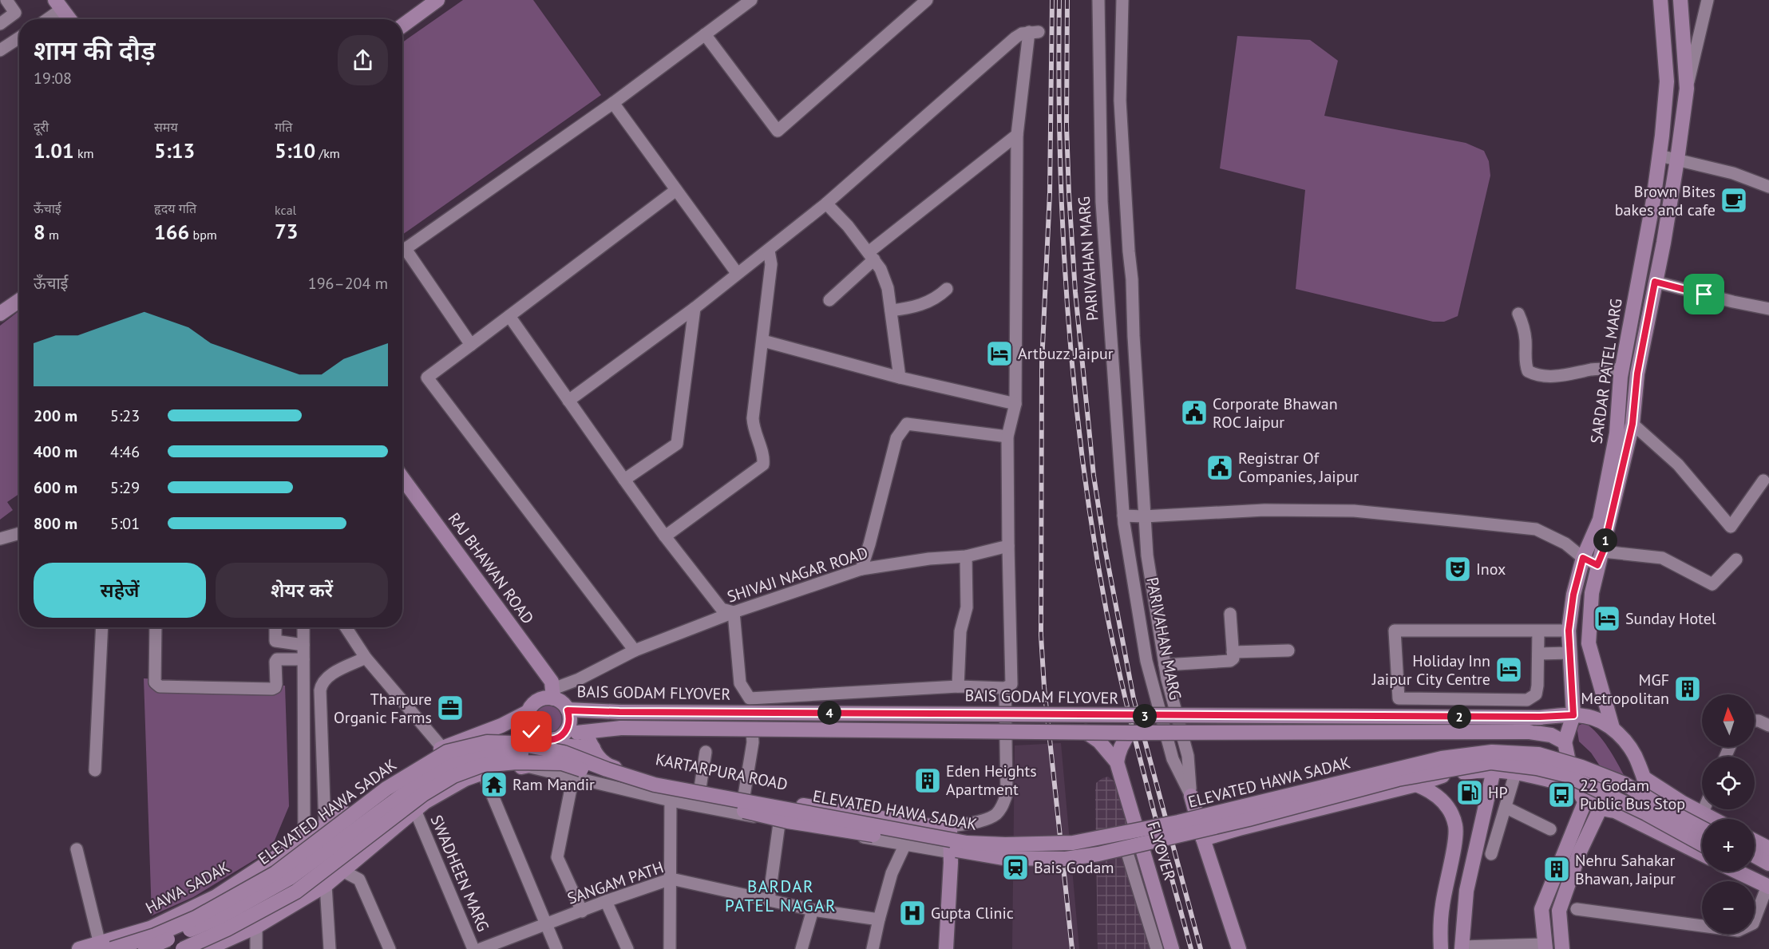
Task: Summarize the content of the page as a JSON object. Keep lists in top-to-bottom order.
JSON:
{
  "streets": {
    "main road": [
      "SARDAR PATEL MARG",
      "RAJ BHAWAN ROAD",
      "BAIS GODAM FLYOVER",
      "KARTARPURA ROAD",
      "ELEVATED HAWA SADAK",
      "FLYOVER",
      "HAWA SADAK"
    ],
    "street": [
      "PARIVAHAN MARG",
      "SHIVAJI NAGAR ROAD",
      "SWADHEEN MARG",
      "SANGAM PATH"
    ]
  },
  "crossings": [
    ["SARDAR PATEL MARG", "BAIS GODAM FLYOVER"],
    ["RAJ BHAWAN ROAD", "SHIVAJI NAGAR ROAD"],
    ["RAJ BHAWAN ROAD", "BAIS GODAM FLYOVER"],
    ["RAJ BHAWAN ROAD", "HAWA SADAK"],
    ["SHIVAJI NAGAR ROAD", "BAIS GODAM FLYOVER"],
    ["SHIVAJI NAGAR ROAD", "HAWA SADAK"],
    ["BAIS GODAM FLYOVER", "HAWA SADAK"],
    ["ELEVATED HAWA SADAK", "HAWA SADAK"]
  ],
  "districts": ["BARDAR PATEL NAGAR"],
  "places": {
    "cafe": ["Brown Bites bakes and cafe"],
    "hotel": ["Artbuzz Jaipur", "Sunday Hotel", "Holiday Inn Jaipur City Centre"],
    "public building": ["Corporate Bhawan ROC Jaipur", "Registrar Of Companies, Jaipur"],
    "theatre": ["Inox"],
    "building": ["MGF Metropolitan", "Eden Heights Apartment", "Nehru Sahakar Bhawan, Jaipur"],
    "office": ["Tharpure Organic Farms"],
    "temple": ["Ram Mandir"],
    "fuel station": ["HP"],
    "bus stop": ["22 Godam Public Bus Stop"],
    "station": ["Bais Godam"],
    "hospital": ["Gupta Clinic"]
  },
  "north": "top",
  "page": {
    "heading": ["शाम की दौड़", "19:08"],
    "stats": [
      ["दूरी", "1.01 km"],
      ["समय", "5:13"],
      ["गति", "5:10 /km"],
      ["ऊँचाई", "8 m"],
      ["हृदय गति", "166 bpm"],
      ["kcal", "73"]
    ],
    "chart": ["ऊँचाई", "196–204 m"],
    "list": [
      {
        "name": "200 m",
        "note": "5:23"
      },
      {
        "name": "400 m",
        "note": "4:46"
      },
      {
        "name": "600 m",
        "note": "5:29"
      },
      {
        "name": "800 m",
        "note": "5:01"
      }
    ],
    "pins": [
      "1",
      "4",
      "3",
      "2"
    ],
    "buttons": ["सहेजें", "शेयर करें"],
    "map_buttons": ["+", "−"]
  }
}
